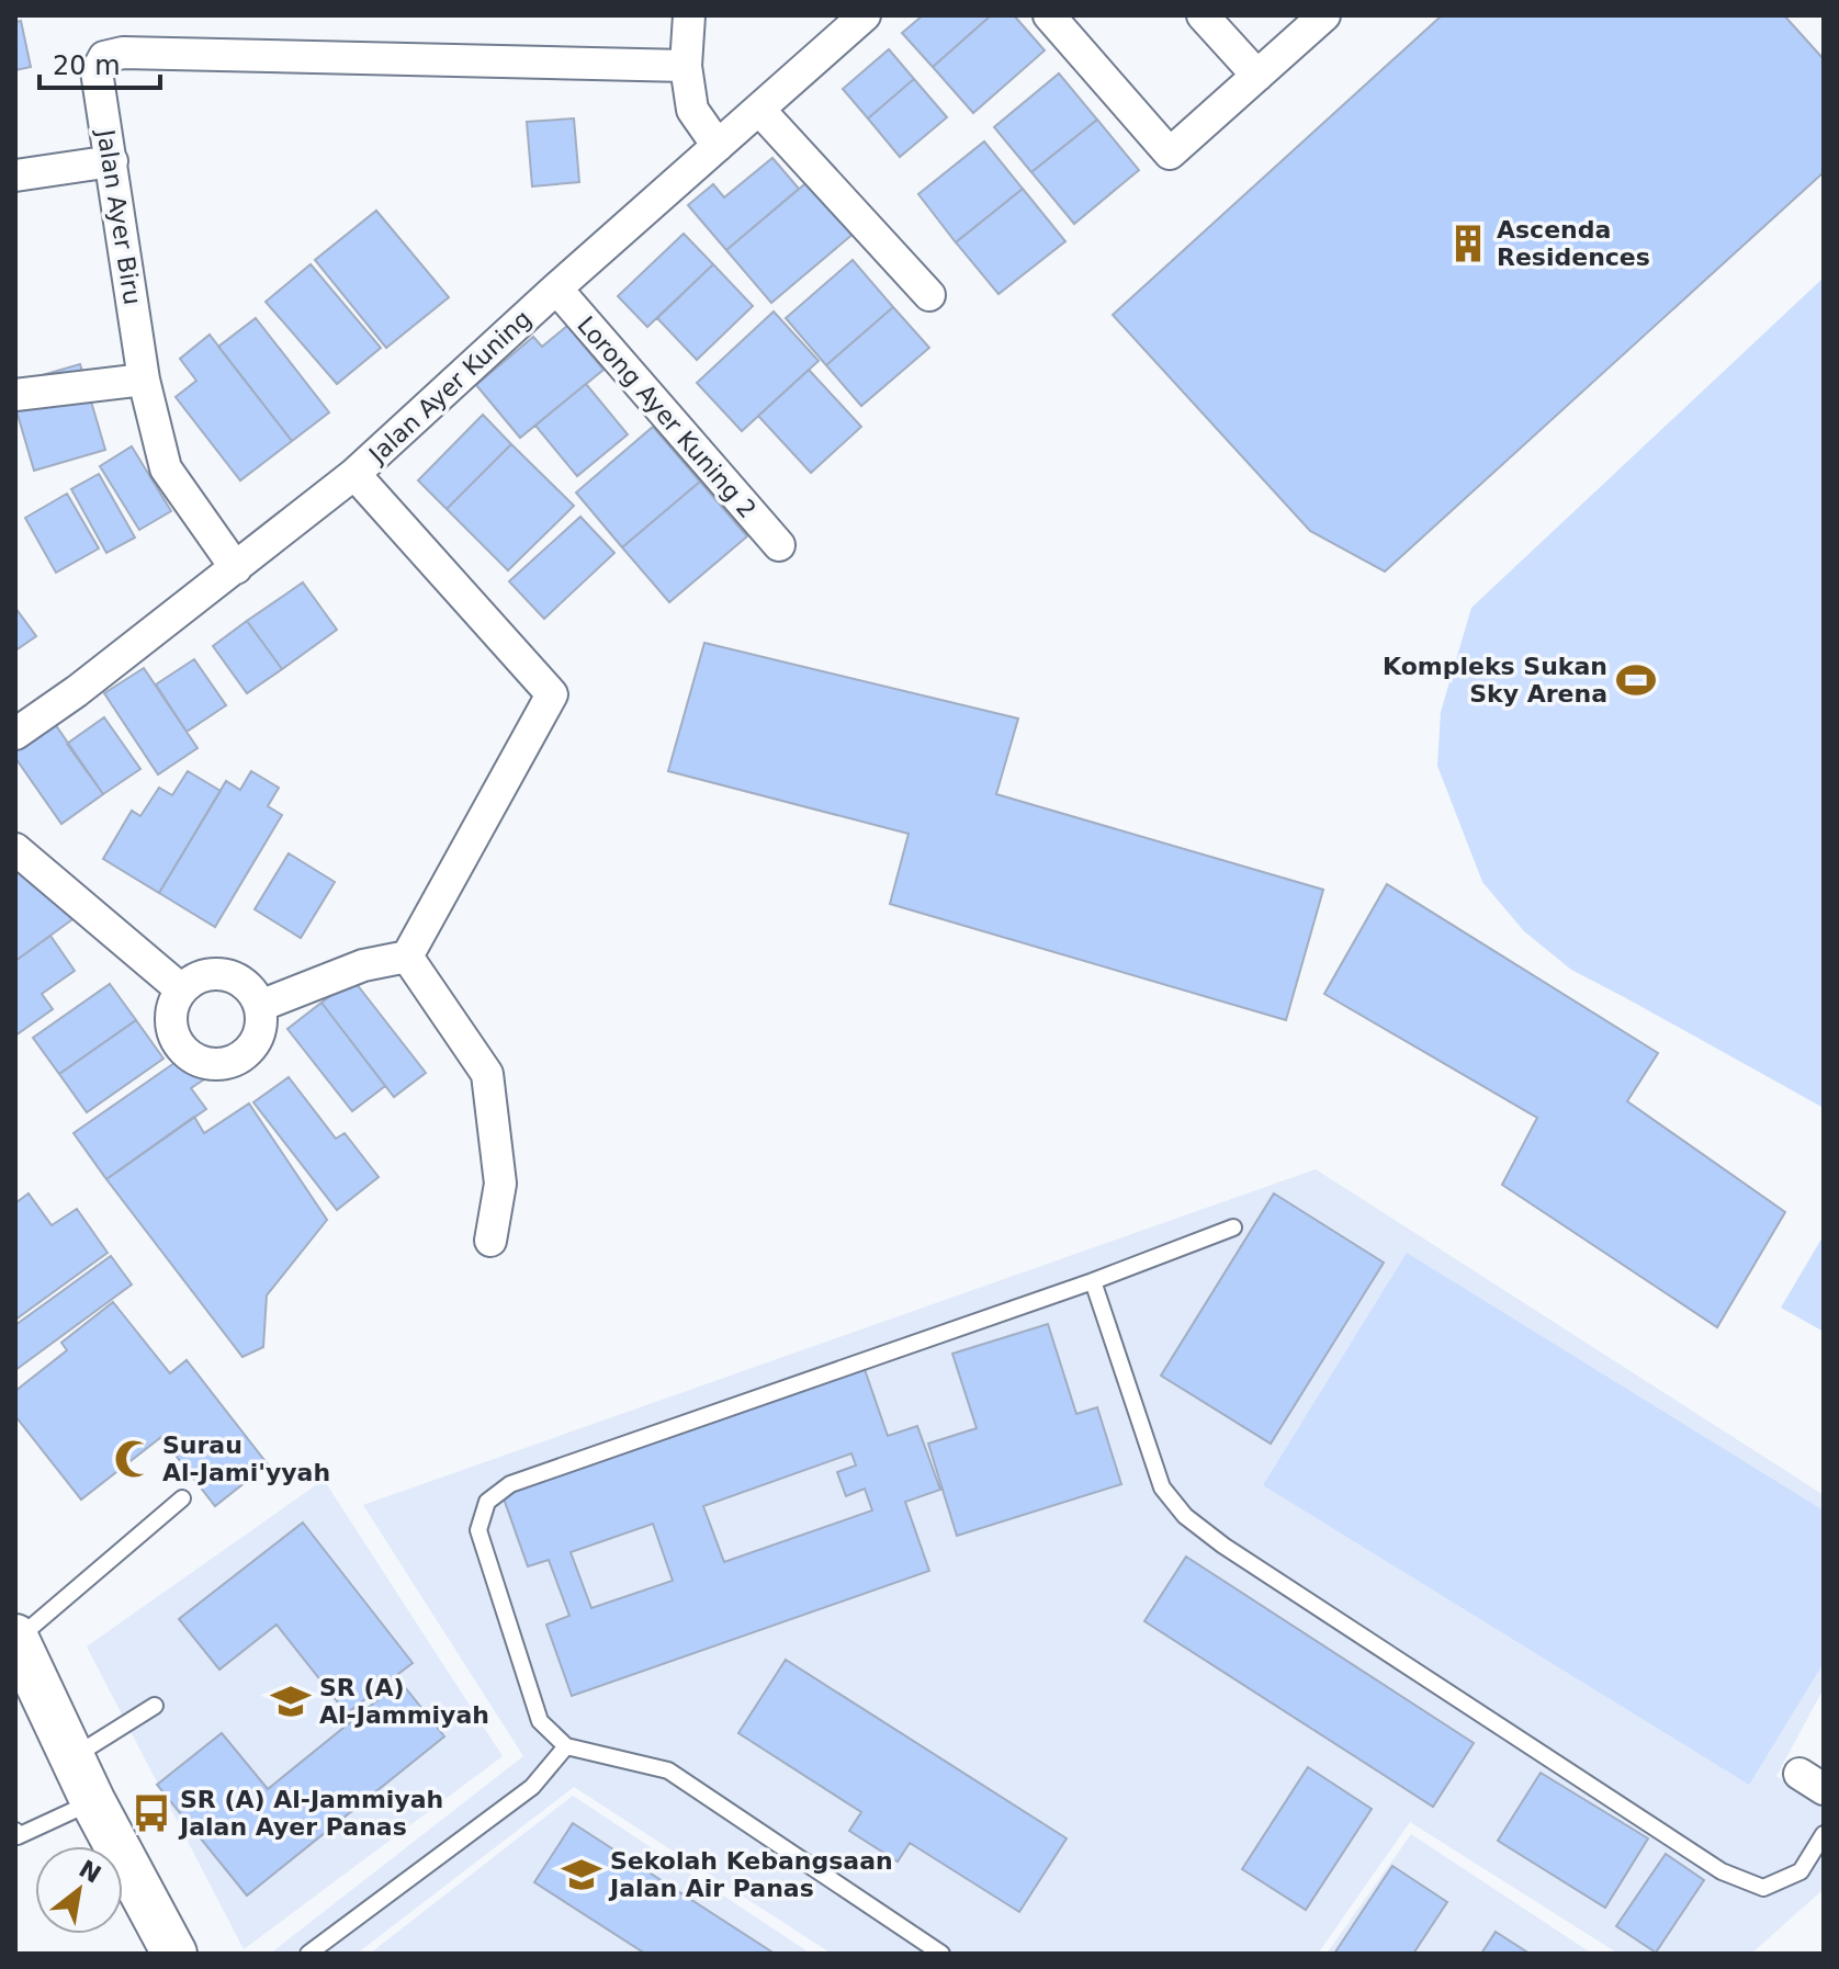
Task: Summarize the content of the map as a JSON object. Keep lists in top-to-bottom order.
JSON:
{
  "streets": {
    "street": ["Jalan Ayer Biru", "Jalan Ayer Kuning", "Lorong Ayer Kuning 2"]
  },
  "crossings": [
    ["Jalan Ayer Biru", "Jalan Ayer Kuning"],
    ["Jalan Ayer Kuning", "Lorong Ayer Kuning 2"]
  ],
  "places": {
    "building": ["Ascenda Residences"],
    "sports": ["Kompleks Sukan Sky Arena"],
    "mosque": ["Surau Al-Jami'yyah"],
    "school or university": ["SR (A) Al-Jammiyah", "Sekolah Kebangsaan Jalan Air Panas"],
    "bus stop": ["SR (A) Al-Jammiyah Jalan Ayer Panas"]
  },
  "scale_bar": "20 m",
  "north": "top right"
}
